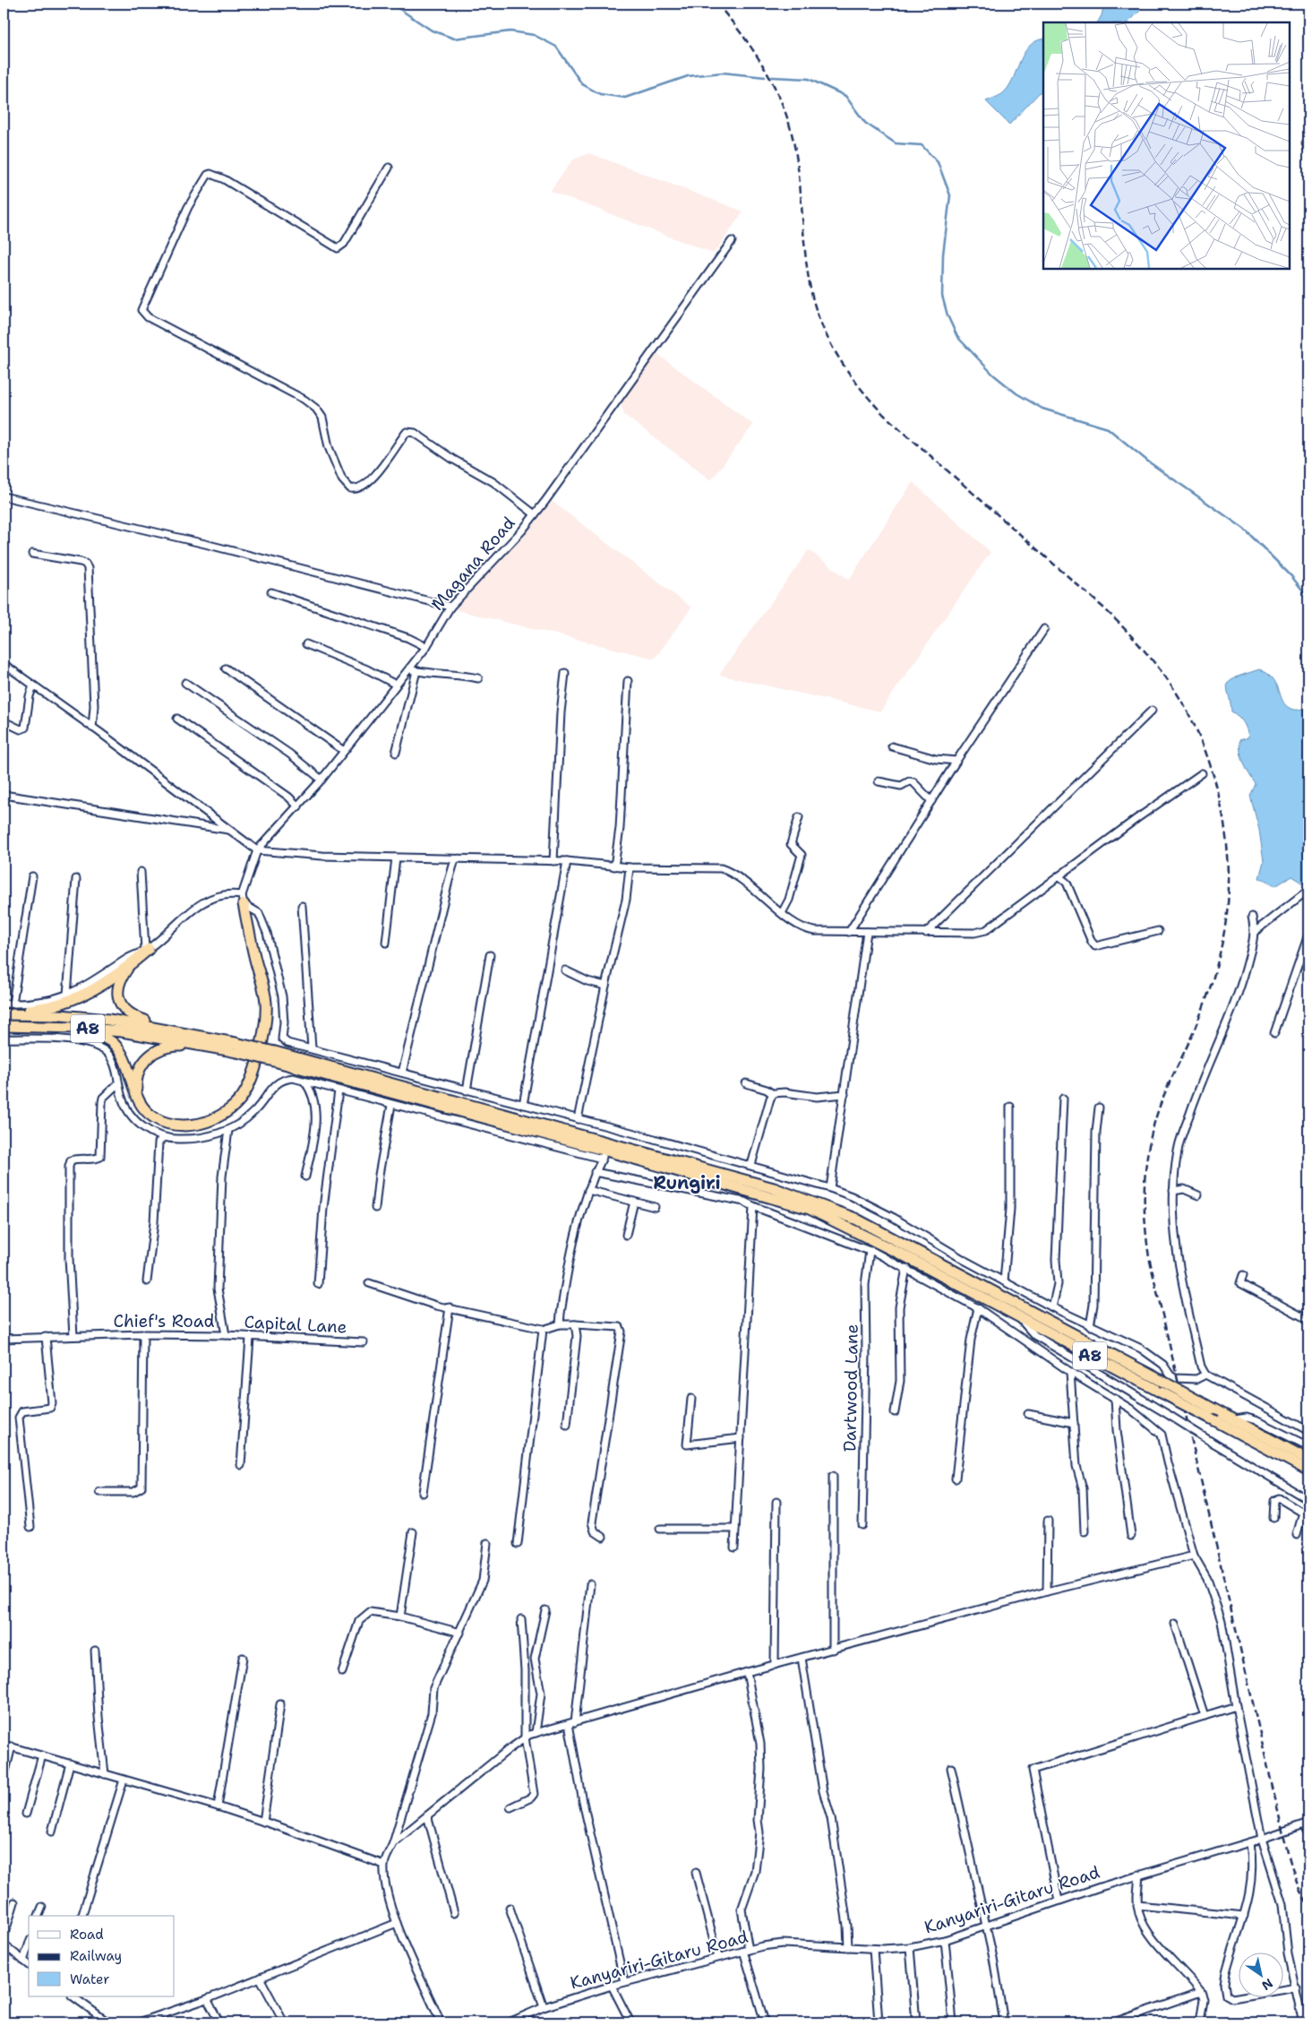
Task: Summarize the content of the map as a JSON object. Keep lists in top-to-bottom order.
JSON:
{
  "streets": {
    "highway": ["A8"],
    "street": [
      "Magana Road",
      "Chief's Road",
      "Capital Lane",
      "Dartwood Lane",
      "Kanyariri-Gitaru Road"
    ]
  },
  "crossings": [
    ["Chief's Road", "Capital Lane"]
  ],
  "districts": ["Rungiri"],
  "legend": ["Road", "Railway", "Water"],
  "north": "bottom right"
}
